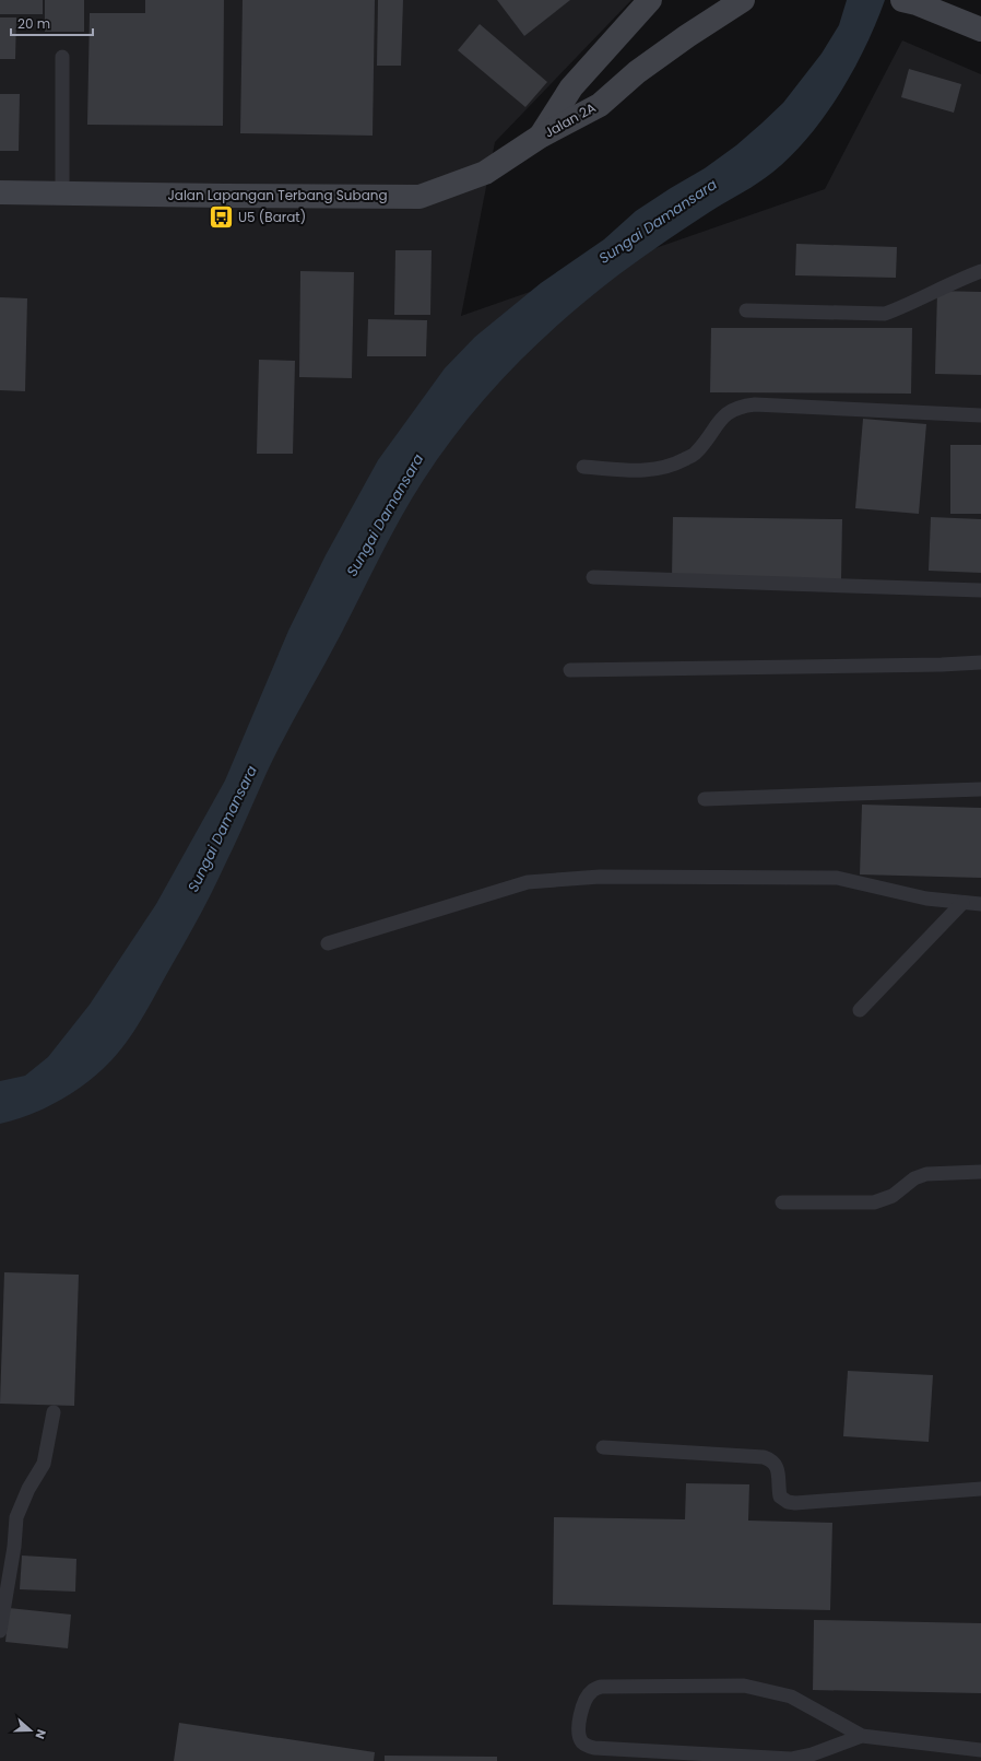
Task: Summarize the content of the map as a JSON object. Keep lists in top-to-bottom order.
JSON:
{
  "streets": {
    "street": ["Jalan 2A", "Jalan Lapangan Terbang Subang"]
  },
  "crossings": [
    ["Jalan 2A", "Jalan Lapangan Terbang Subang"]
  ],
  "water": ["Sungai Damansara"],
  "places": {
    "bus stop": ["U5 (Barat)"]
  },
  "scale_bar": "20 m",
  "north": "right"
}
